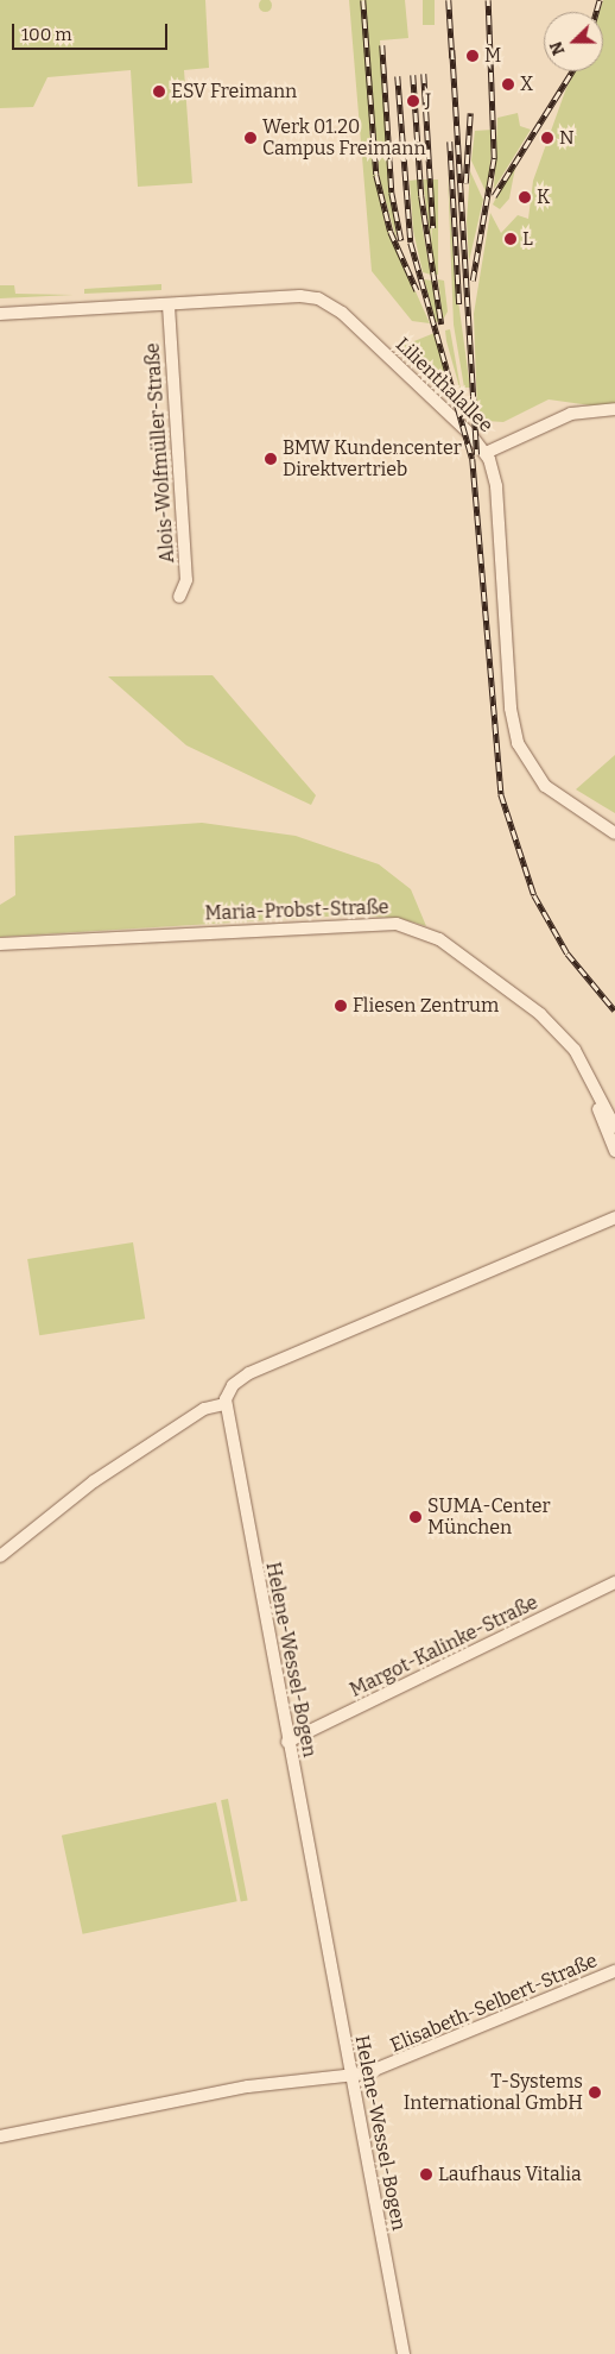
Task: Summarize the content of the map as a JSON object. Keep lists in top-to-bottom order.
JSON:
{
  "streets": {
    "street": [
      "Lilienthalallee",
      "Alois-Wolfmüller-Straße",
      "Maria-Probst-Straße",
      "Margot-Kalinke-Straße",
      "Helene-Wessel-Bogen",
      "Elisabeth-Selbert-Straße"
    ]
  },
  "crossings": [
    ["Lilienthalallee", "Alois-Wolfmüller-Straße"],
    ["Margot-Kalinke-Straße", "Helene-Wessel-Bogen"],
    ["Helene-Wessel-Bogen", "Elisabeth-Selbert-Straße"]
  ],
  "places": [
    "M",
    "X",
    "ESV Freimann",
    "J",
    "Werk 01.20 Campus Freimann",
    "N",
    "K",
    "L",
    "BMW Kundencenter Direktvertrieb",
    "Fliesen Zentrum",
    "SUMA-Center München",
    "T-Systems International GmbH",
    "Laufhaus Vitalia"
  ],
  "scale_bar": "100 m",
  "north": "left"
}
